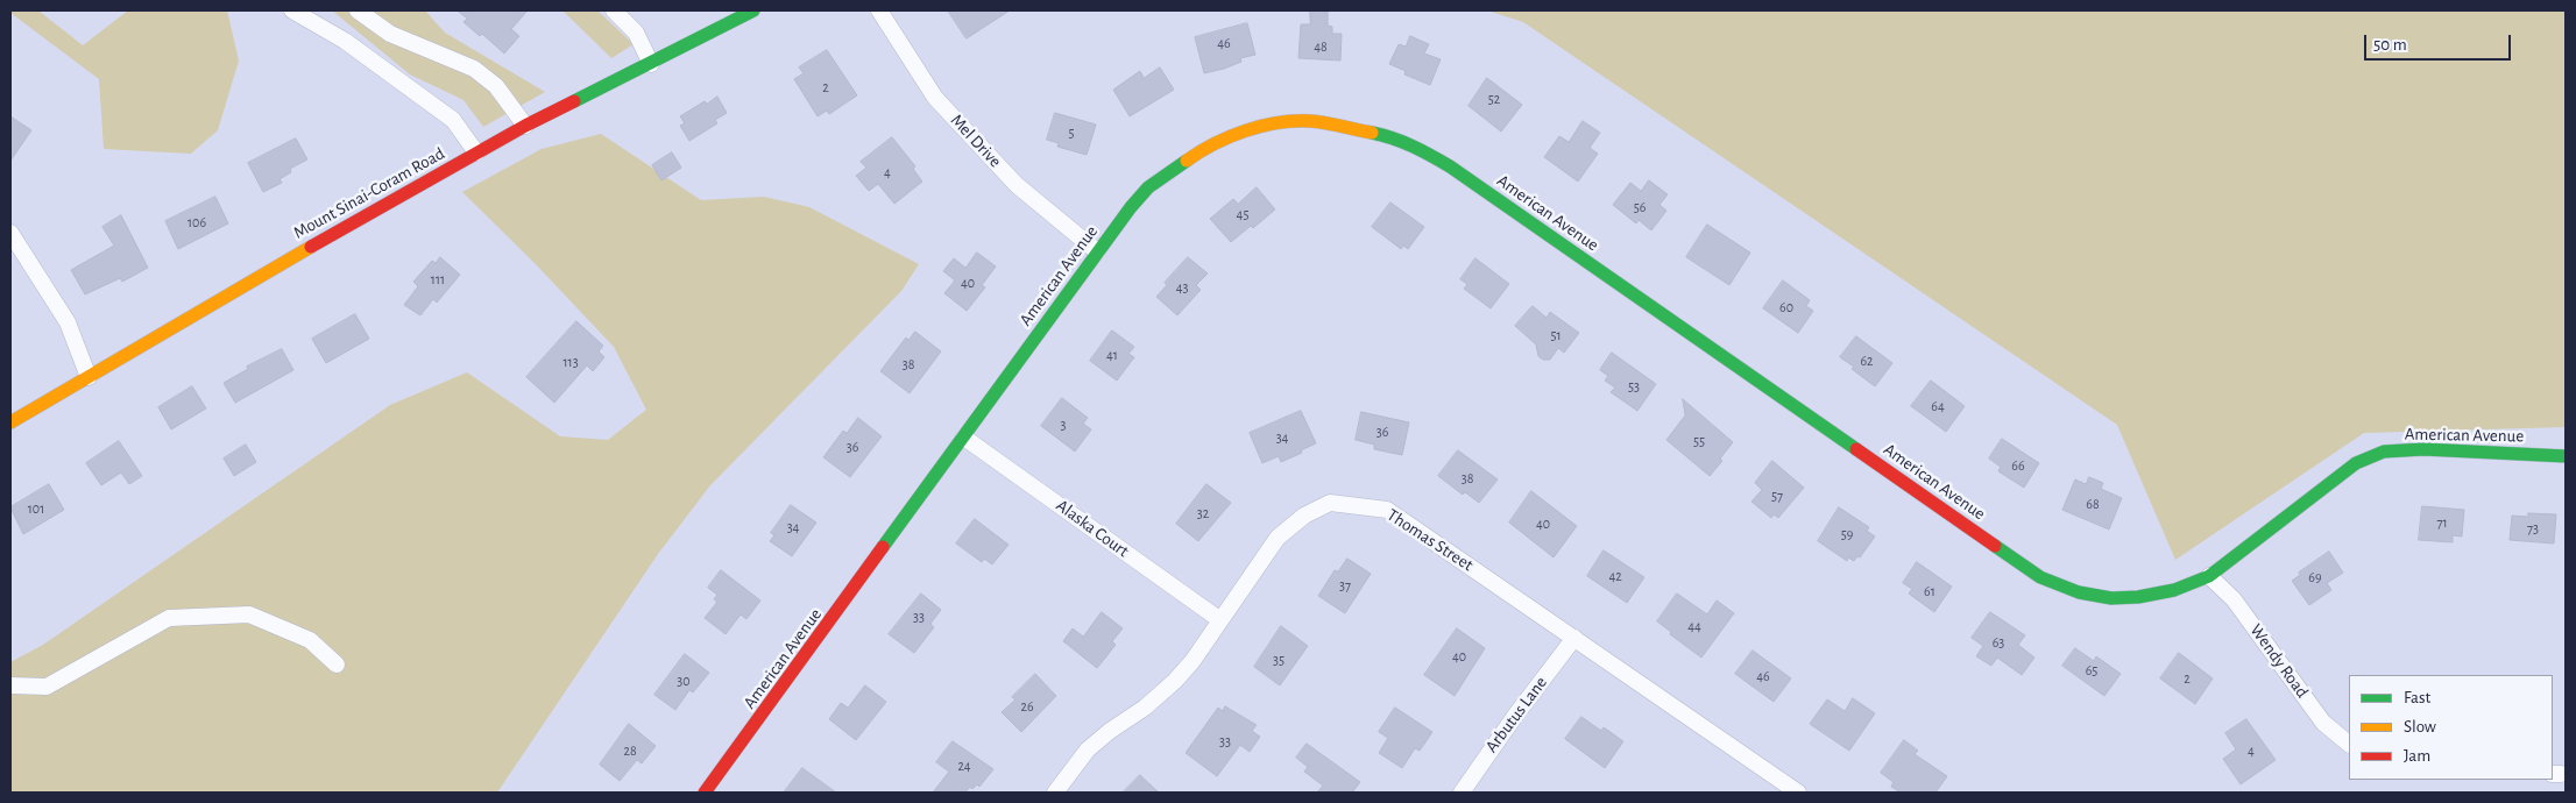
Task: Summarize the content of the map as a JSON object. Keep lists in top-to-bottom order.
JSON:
{
  "streets": {
    "street": [
      "Mel Drive",
      "Mount Sinai-Coram Road",
      "American Avenue",
      "Alaska Court",
      "Thomas Street",
      "Wendy Road",
      "Arbutus Lane"
    ]
  },
  "crossings": [
    ["Mel Drive", "American Avenue"],
    ["American Avenue", "Alaska Court"],
    ["American Avenue", "Wendy Road"],
    ["Alaska Court", "Thomas Street"],
    ["Thomas Street", "Arbutus Lane"]
  ],
  "house_numbers": [
    "46",
    "48",
    "2",
    "52",
    "5",
    "4",
    "56",
    "45",
    "106",
    "111",
    "40",
    "43",
    "60",
    "51",
    "41",
    "62",
    "113",
    "38",
    "53",
    "64",
    "3",
    "36",
    "34",
    "55",
    "36",
    "66",
    "38",
    "57",
    "68",
    "101",
    "32",
    "71",
    "40",
    "34",
    "73",
    "59",
    "42",
    "69",
    "37",
    "61",
    "33",
    "44",
    "63",
    "40",
    "35",
    "65",
    "46",
    "2",
    "30",
    "26",
    "33",
    "28",
    "4",
    "24"
  ],
  "legend": ["Fast", "Slow", "Jam"],
  "scale_bar": "50 m"
}
